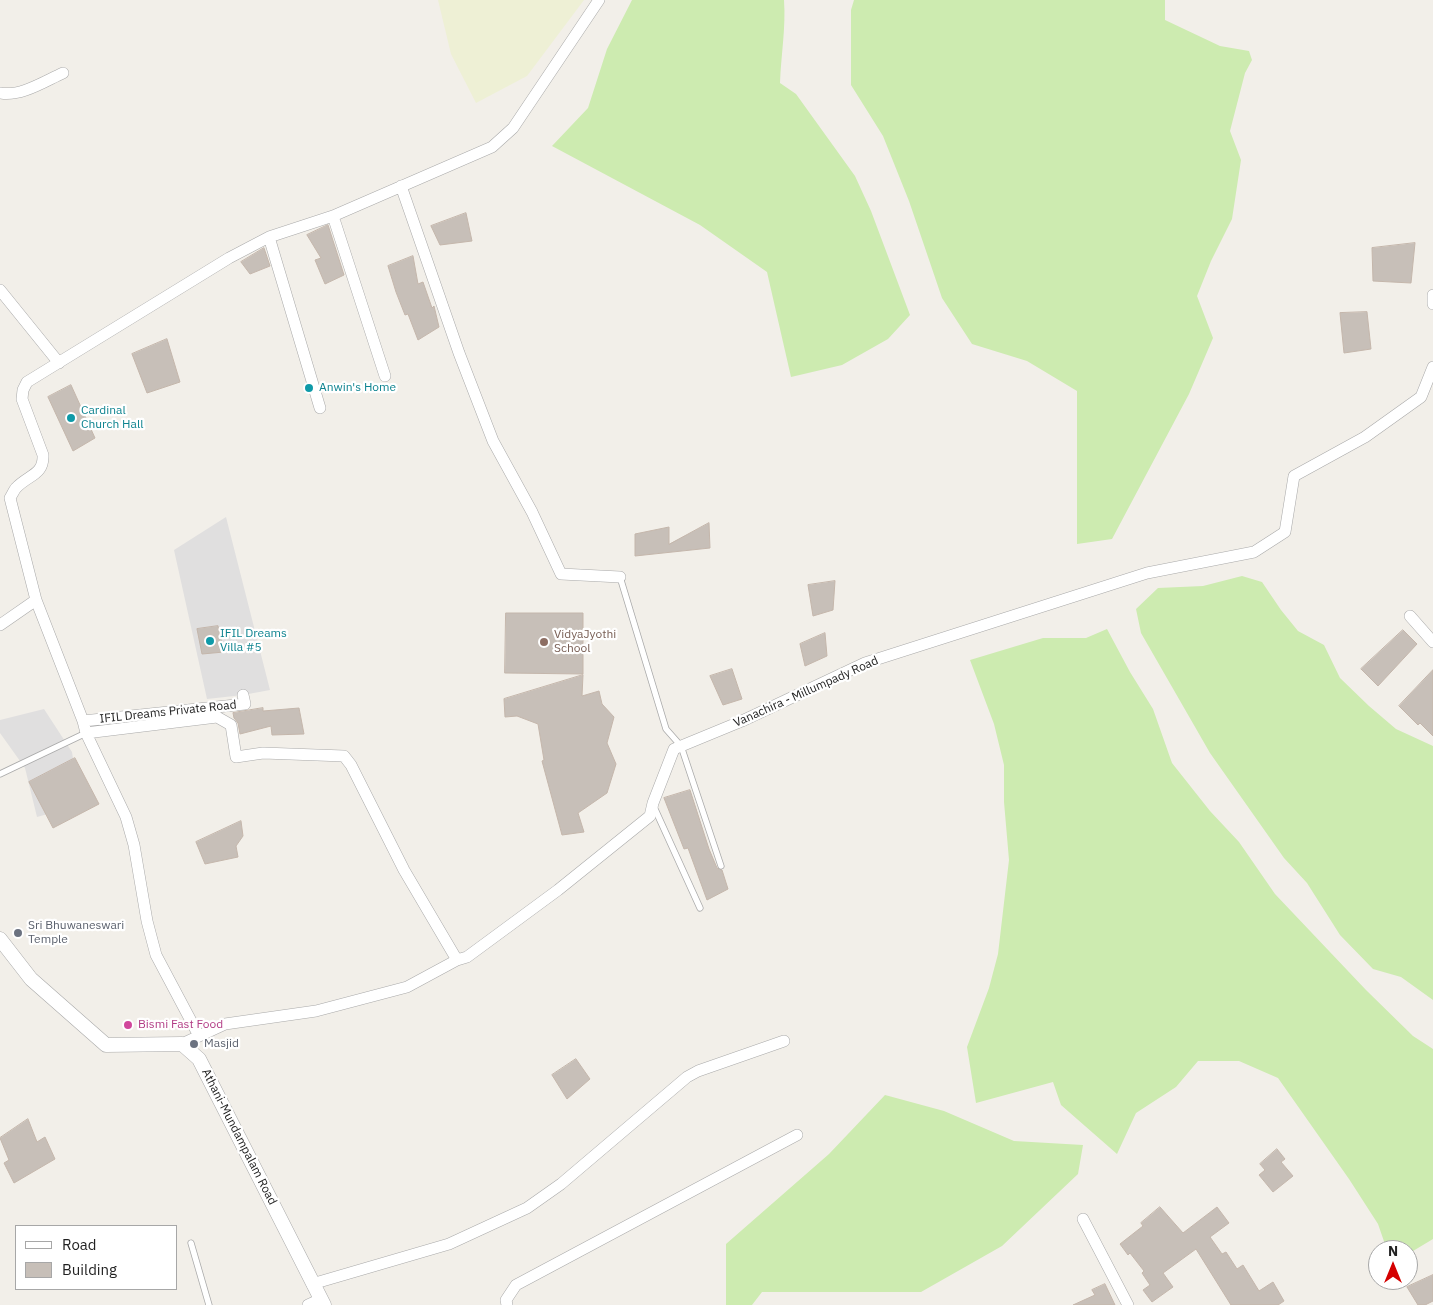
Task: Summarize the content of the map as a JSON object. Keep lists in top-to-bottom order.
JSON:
{
  "streets": {
    "street": ["Vanachira - Millumpady Road", "IFIL Dreams Private Road", "Athani-Mundampalam Road"]
  },
  "places": [
    "Anwin's Home",
    "Cardinal Church Hall",
    "IFIL Dreams Villa #5",
    "VidyaJyothi School",
    "Sri Bhuwaneswari Temple",
    "Bismi Fast Food",
    "Masjid"
  ],
  "legend": ["Road", "Building"],
  "north": "top"
}
